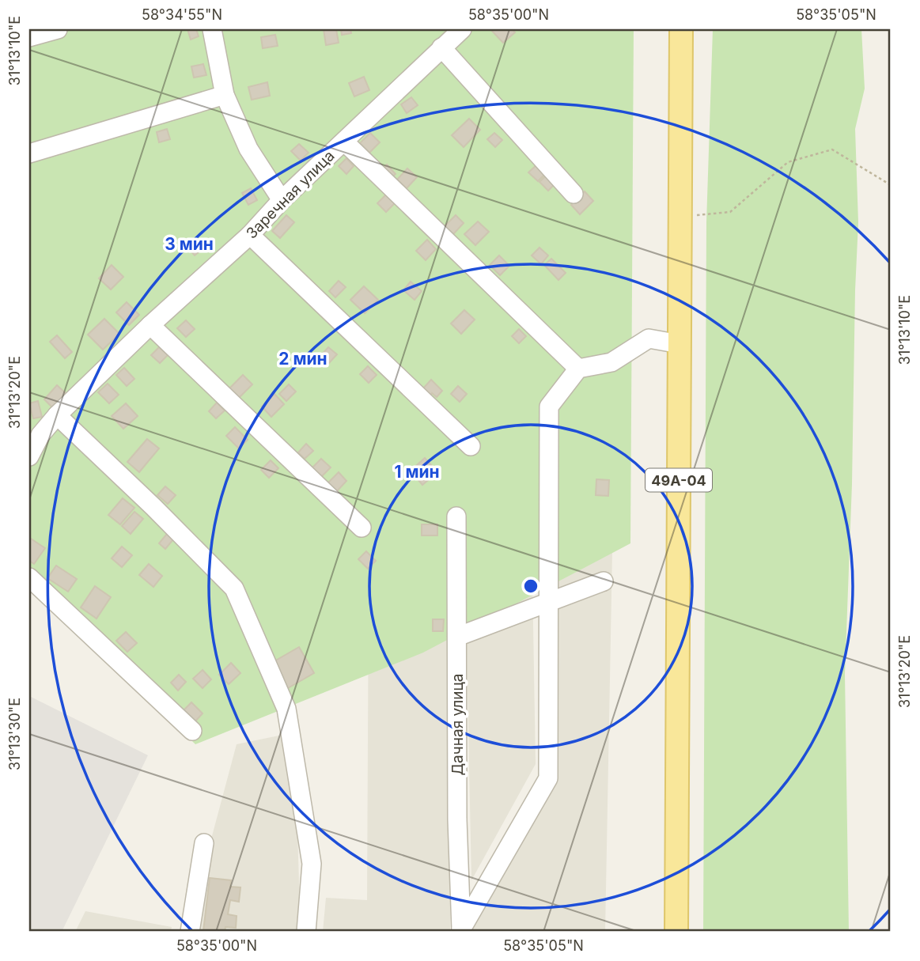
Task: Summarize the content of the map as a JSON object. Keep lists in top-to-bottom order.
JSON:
{
  "streets": {
    "main road": ["49А-04"],
    "street": ["Заречная улица", "Дачная улица"]
  },
  "coordinates": [
    "58°34'55\"N",
    "58°35'00\"N",
    "58°35'05\"N",
    "31°13'10\"E",
    "31°13'20\"E",
    "31°13'30\"E"
  ],
  "rings": ["3 мин", "2 мин", "1 мин"]
}
